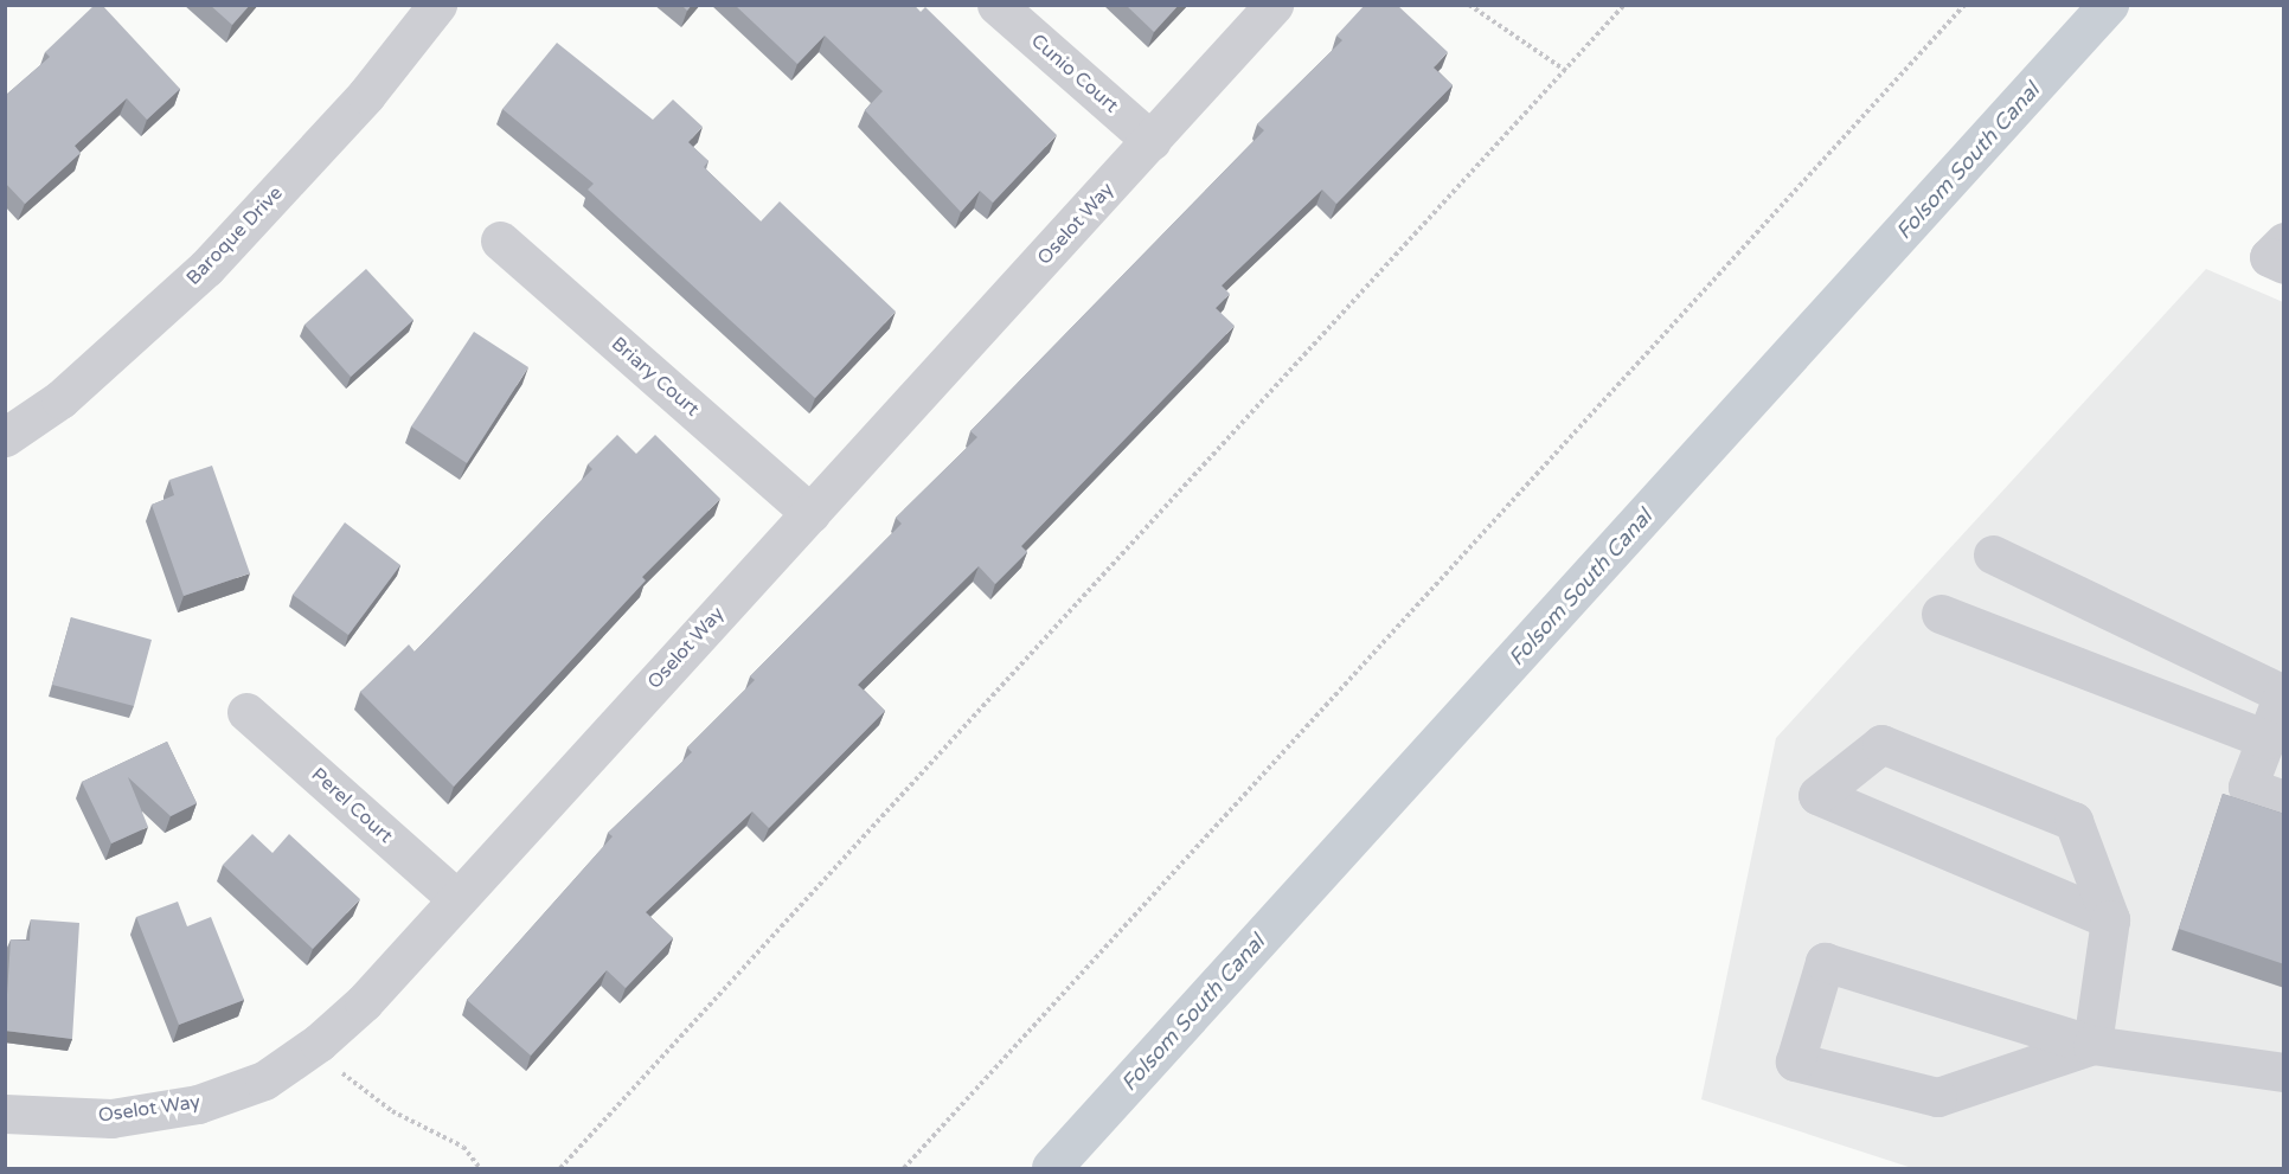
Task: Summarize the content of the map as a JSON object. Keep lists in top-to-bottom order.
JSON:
{
  "streets": {
    "street": [
      "Cunio Court",
      "Oselot Way",
      "Baroque Drive",
      "Briary Court",
      "Perel Court"
    ]
  },
  "crossings": [
    ["Cunio Court", "Oselot Way"],
    ["Oselot Way", "Briary Court"],
    ["Oselot Way", "Perel Court"]
  ],
  "water": ["Folsom South Canal"]
}
